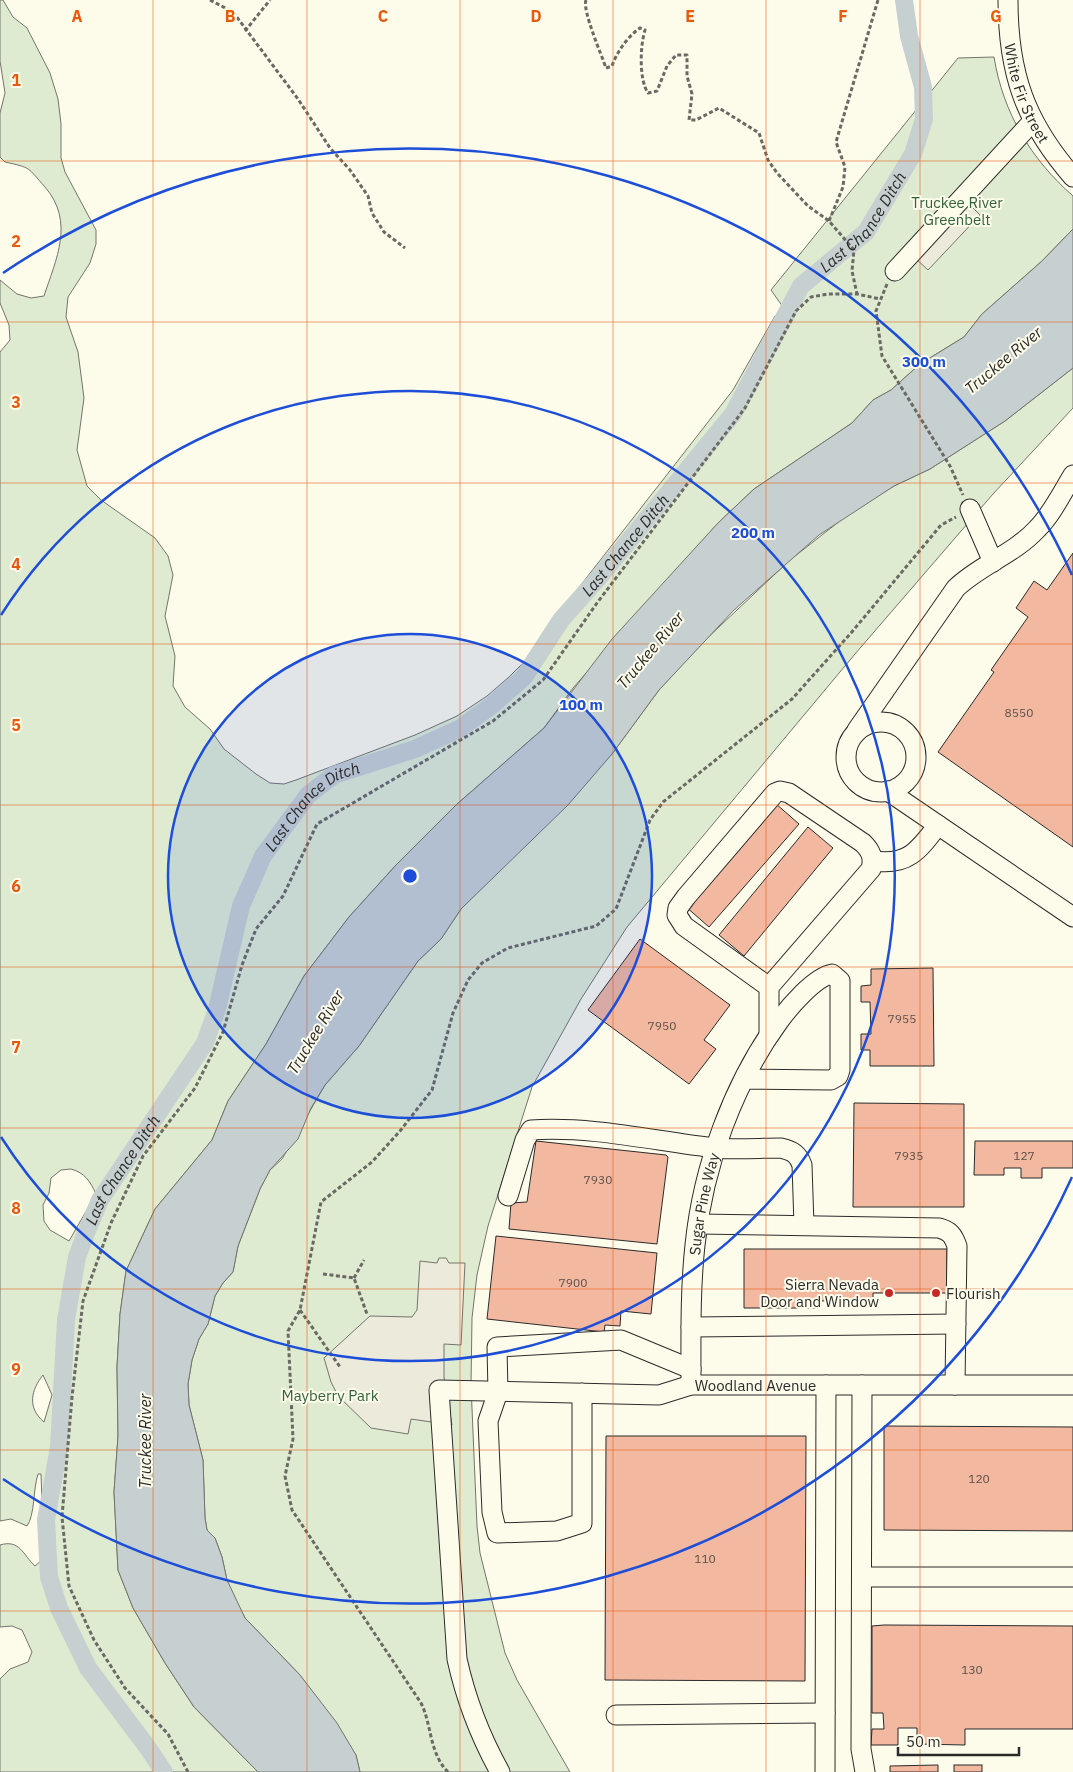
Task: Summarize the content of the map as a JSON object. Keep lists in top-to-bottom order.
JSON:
{
  "streets": {
    "street": ["White Fir Street", "Sugar Pine Way", "Woodland Avenue"]
  },
  "crossings": [
    ["Sugar Pine Way", "Woodland Avenue"]
  ],
  "water": ["Last Chance Ditch", "Truckee River"],
  "parks": ["Truckee River Greenbelt", "Mayberry Park"],
  "places": ["Sierra Nevada Door and Window", "Flourish"],
  "house_numbers": [
    "8550",
    "7955",
    "7950",
    "7935",
    "127",
    "7930",
    "7900",
    "120",
    "110",
    "130"
  ],
  "scale_bar": "50 m",
  "grid": {
    "columns": [
      "A",
      "B",
      "C",
      "D",
      "E",
      "F",
      "G"
    ],
    "rows": [
      "1",
      "2",
      "3",
      "4",
      "5",
      "6",
      "7",
      "8",
      "9"
    ]
  },
  "rings": ["300 m", "200 m", "100 m"]
}
